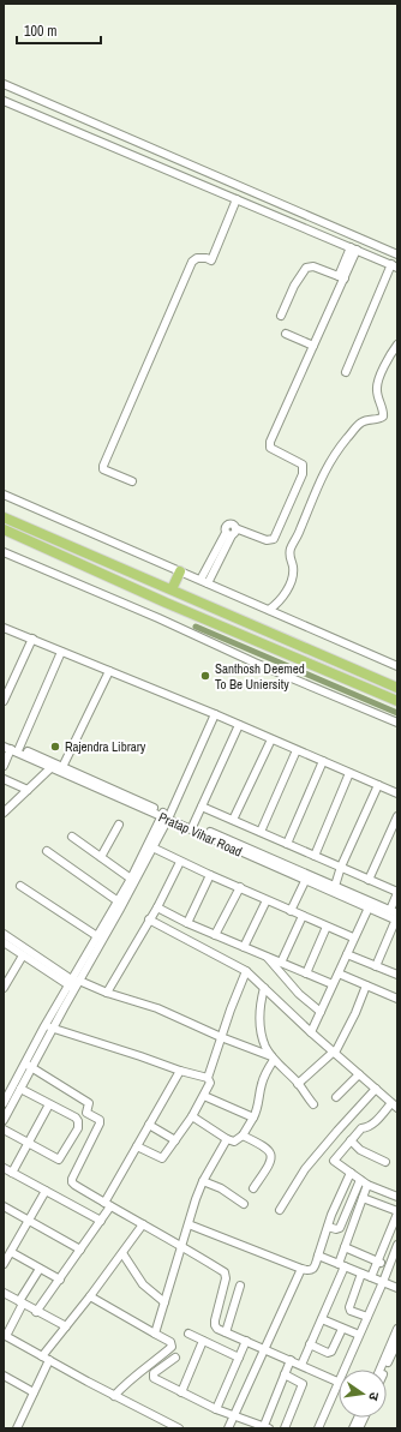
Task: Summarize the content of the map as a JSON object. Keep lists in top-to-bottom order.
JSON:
{
  "streets": {
    "street": ["Pratap Vihar Road"]
  },
  "places": ["Santhosh Deemed To Be Uniersity", "Rajendra Library"],
  "scale_bar": "100 m",
  "north": "right"
}
